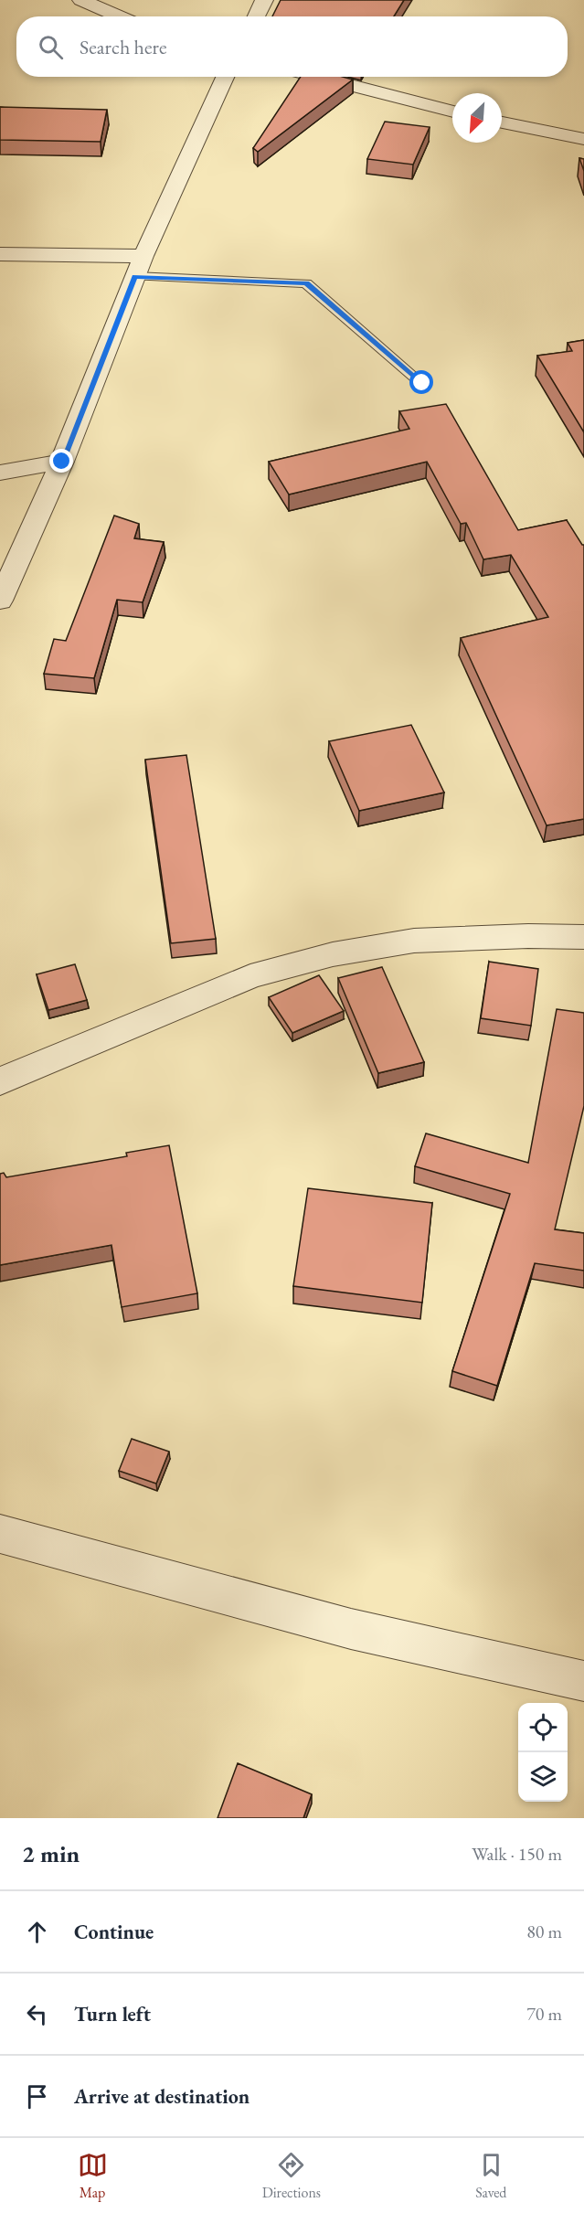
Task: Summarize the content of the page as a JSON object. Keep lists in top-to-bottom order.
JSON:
{
  "north": "bottom left",
  "page": {
    "search": "Search here",
    "heading": ["2 min", "Walk · 150 m"],
    "list": [
      ["Continue", "80 m"],
      ["Turn left", "70 m"],
      "Arrive at destination"
    ],
    "nav": ["Map", "Directions", "Saved"]
  }
}
